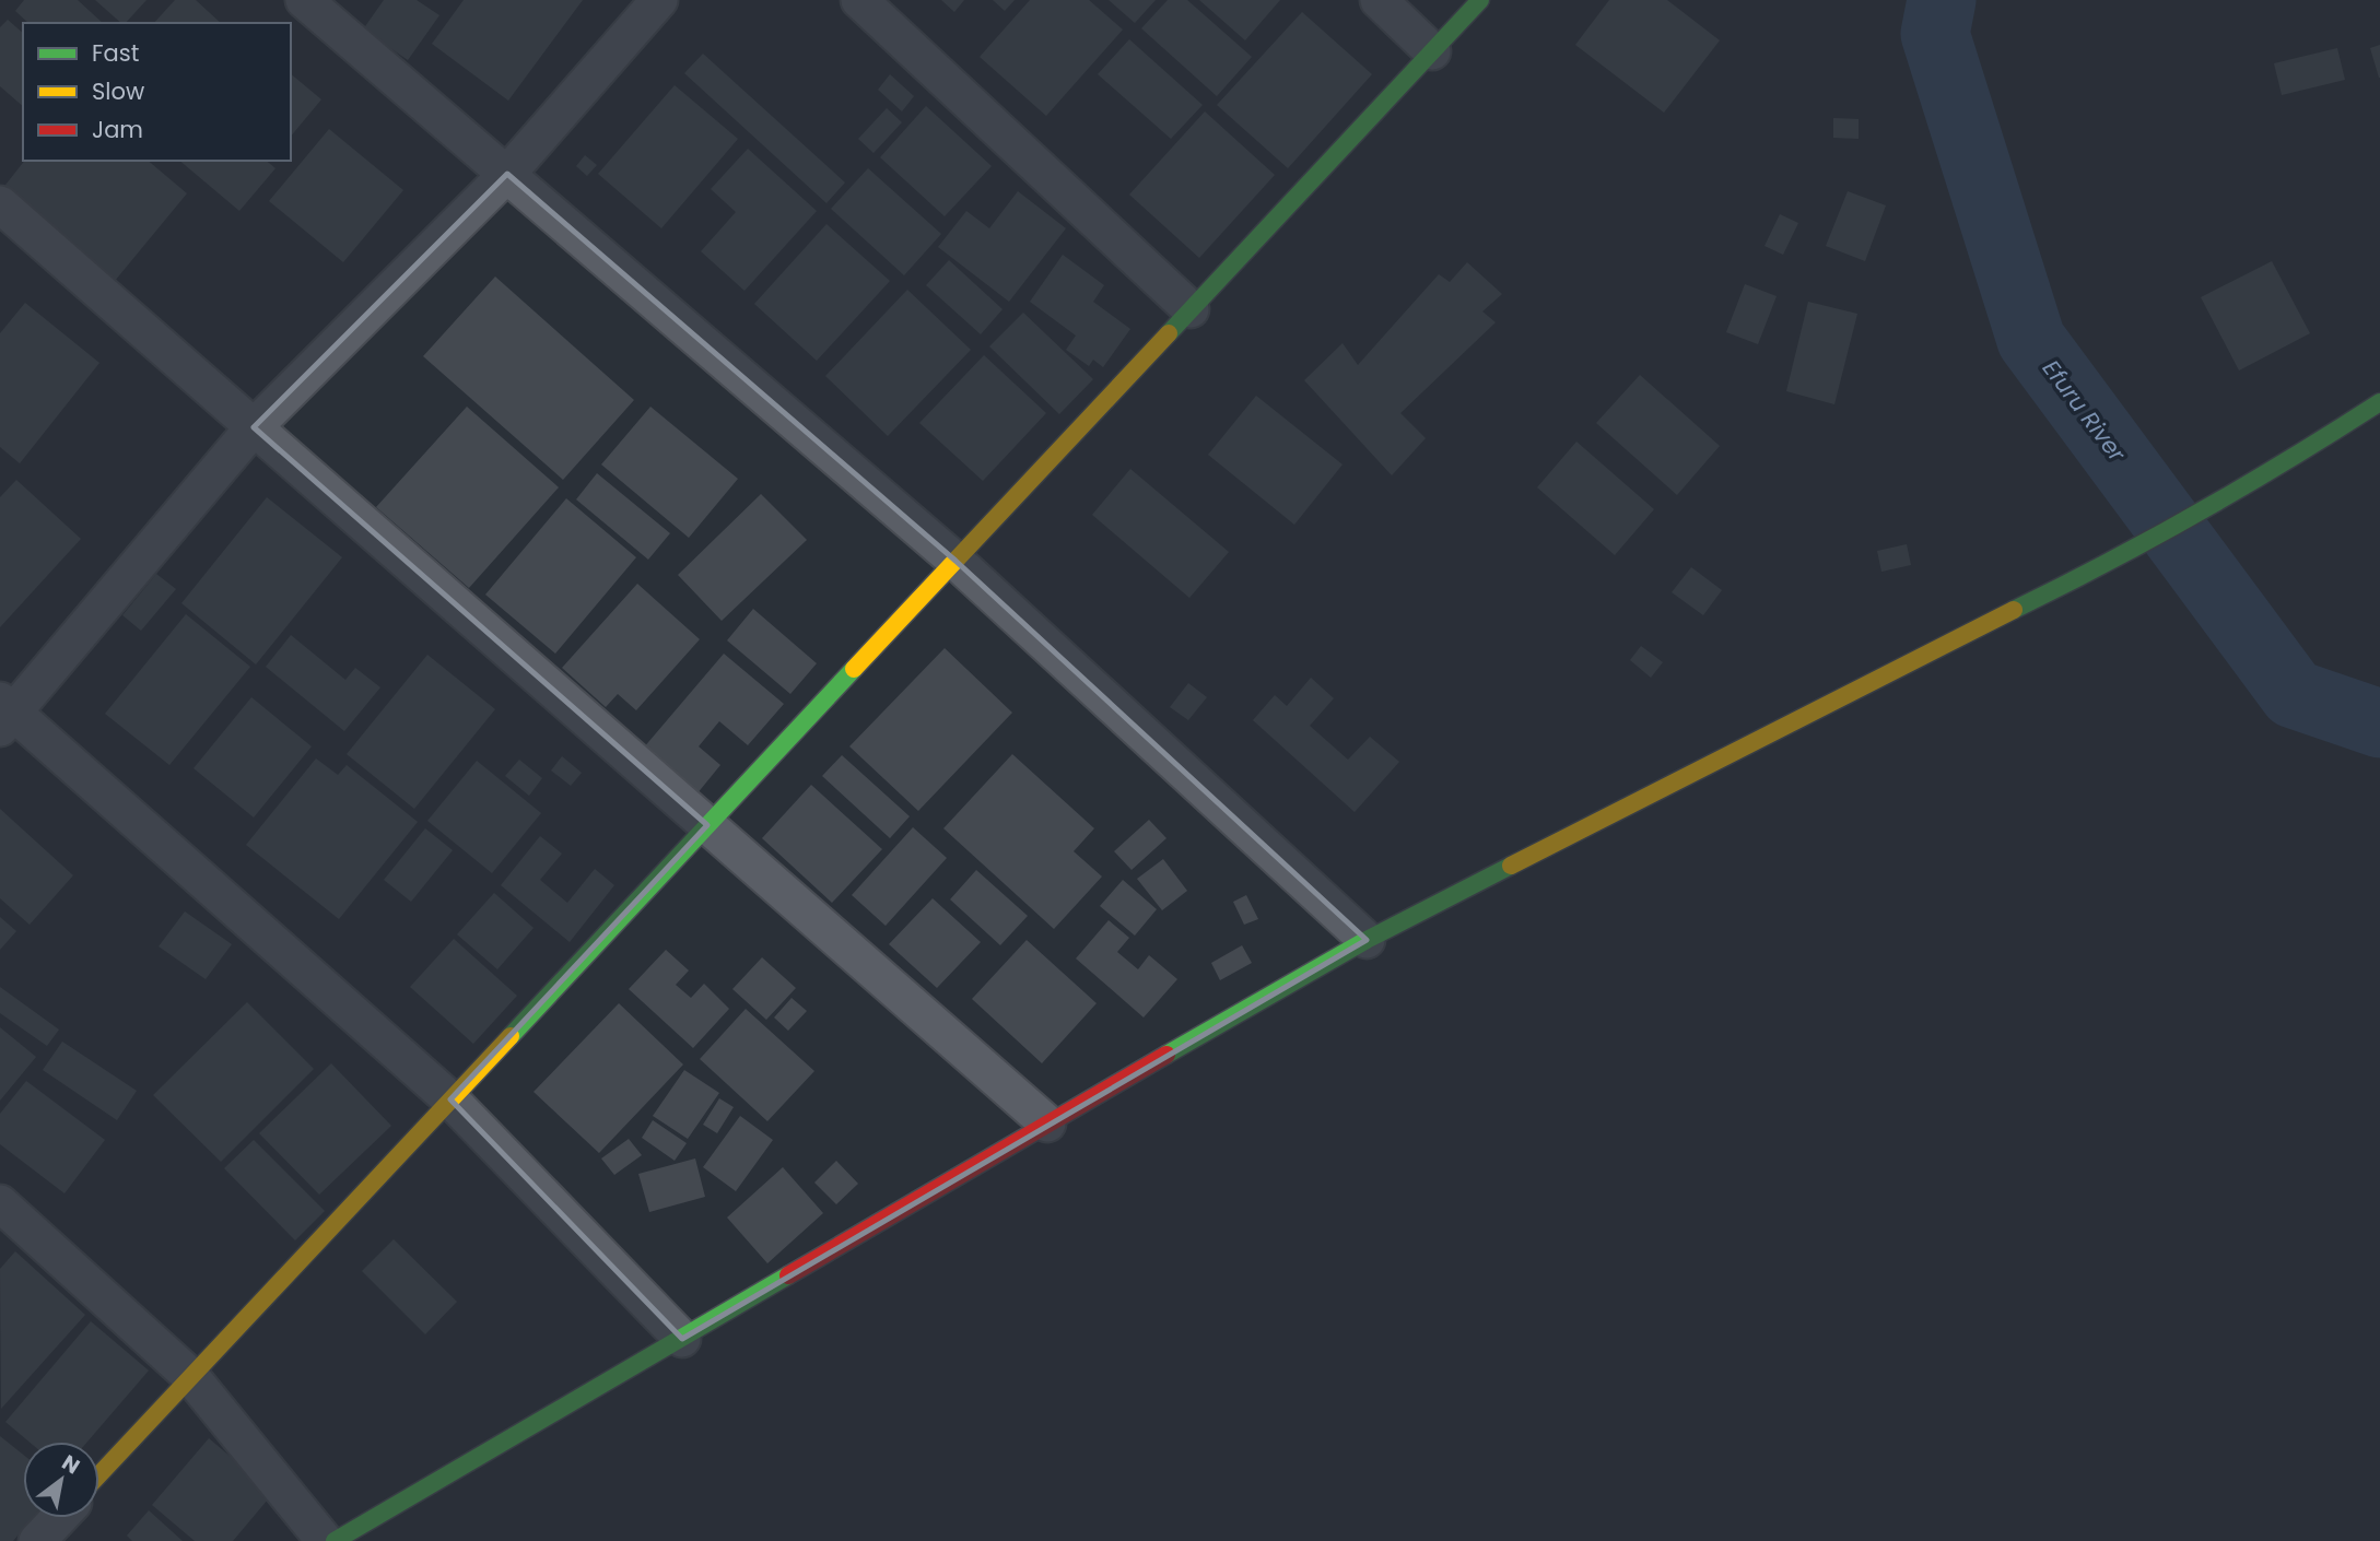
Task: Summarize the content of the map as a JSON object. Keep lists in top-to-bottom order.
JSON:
{
  "water": ["Efuru River"],
  "legend": ["Fast", "Slow", "Jam"],
  "north": "top right"
}
